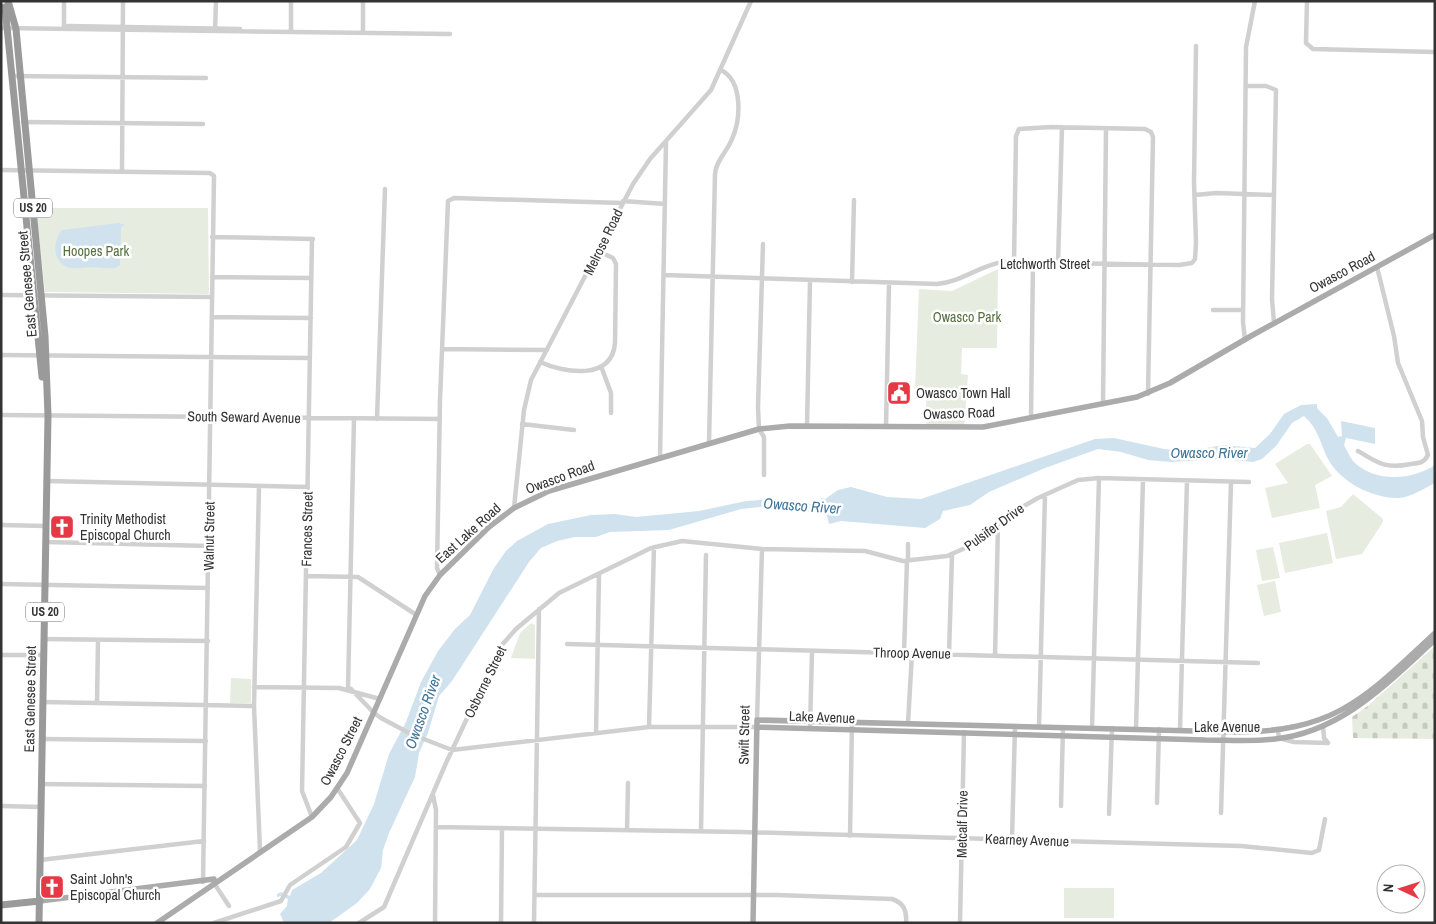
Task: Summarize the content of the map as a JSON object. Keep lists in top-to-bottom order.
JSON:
{
  "streets": {
    "highway": ["US 20", "East Genesee Street"],
    "main road": [
      "Owasco Road",
      "East Lake Road",
      "Lake Avenue",
      "Swift Street",
      "Owasco Street"
    ],
    "street": [
      "Melrose Road",
      "Letchworth Street",
      "South Seward Avenue",
      "Pulsifer Drive",
      "Frances Street",
      "Walnut Street",
      "Throop Avenue",
      "Osborne Street",
      "Metcalf Drive",
      "Kearney Avenue"
    ]
  },
  "crossings": [
    ["Melrose Road", "Owasco Road"],
    ["Melrose Road", "East Lake Road"],
    ["Owasco Road", "East Lake Road"],
    ["East Genesee Street", "South Seward Avenue"],
    ["South Seward Avenue", "Frances Street"],
    ["South Seward Avenue", "Walnut Street"],
    ["Pulsifer Drive", "Osborne Street"],
    ["Pulsifer Drive", "Swift Street"],
    ["Frances Street", "Walnut Street"],
    ["Frances Street", "Owasco Street"],
    ["East Lake Road", "Owasco Street"],
    ["Walnut Street", "Owasco Street"],
    ["Throop Avenue", "Swift Street"],
    ["Osborne Street", "Lake Avenue"],
    ["Lake Avenue", "Swift Street"],
    ["Lake Avenue", "Owasco Street"],
    ["Lake Avenue", "Metcalf Drive"],
    ["Swift Street", "Kearney Avenue"],
    ["Metcalf Drive", "Kearney Avenue"]
  ],
  "water": ["Owasco River"],
  "parks": ["Hoopes Park", "Owasco Park"],
  "places": {
    "public building": ["Owasco Town Hall"],
    "church": ["Trinity Methodist Episcopal Church", "Saint John's Episcopal Church"]
  },
  "north": "left"
}
